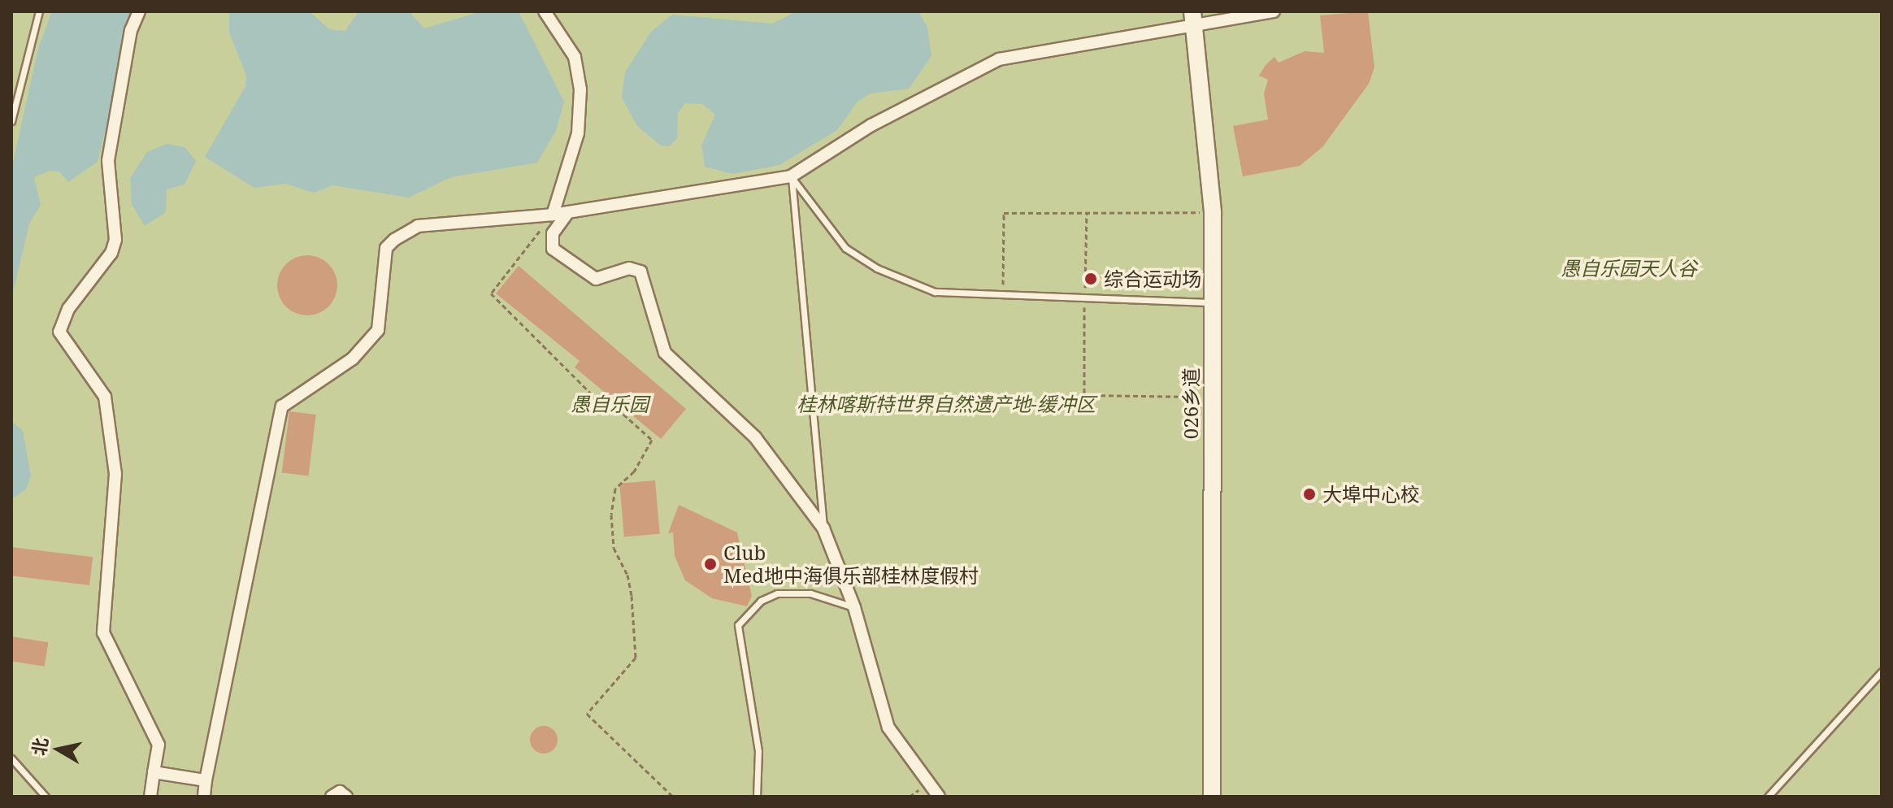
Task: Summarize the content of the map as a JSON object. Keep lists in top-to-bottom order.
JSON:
{
  "streets": {
    "street": ["026乡道"]
  },
  "parks": ["愚自乐园天人谷", "愚自乐园", "桂林喀斯特世界自然遗产地-缓冲区"],
  "places": ["综合运动场", "大埠中心校", "Club Med地中海俱乐部桂林度假村"],
  "north": "left"
}
